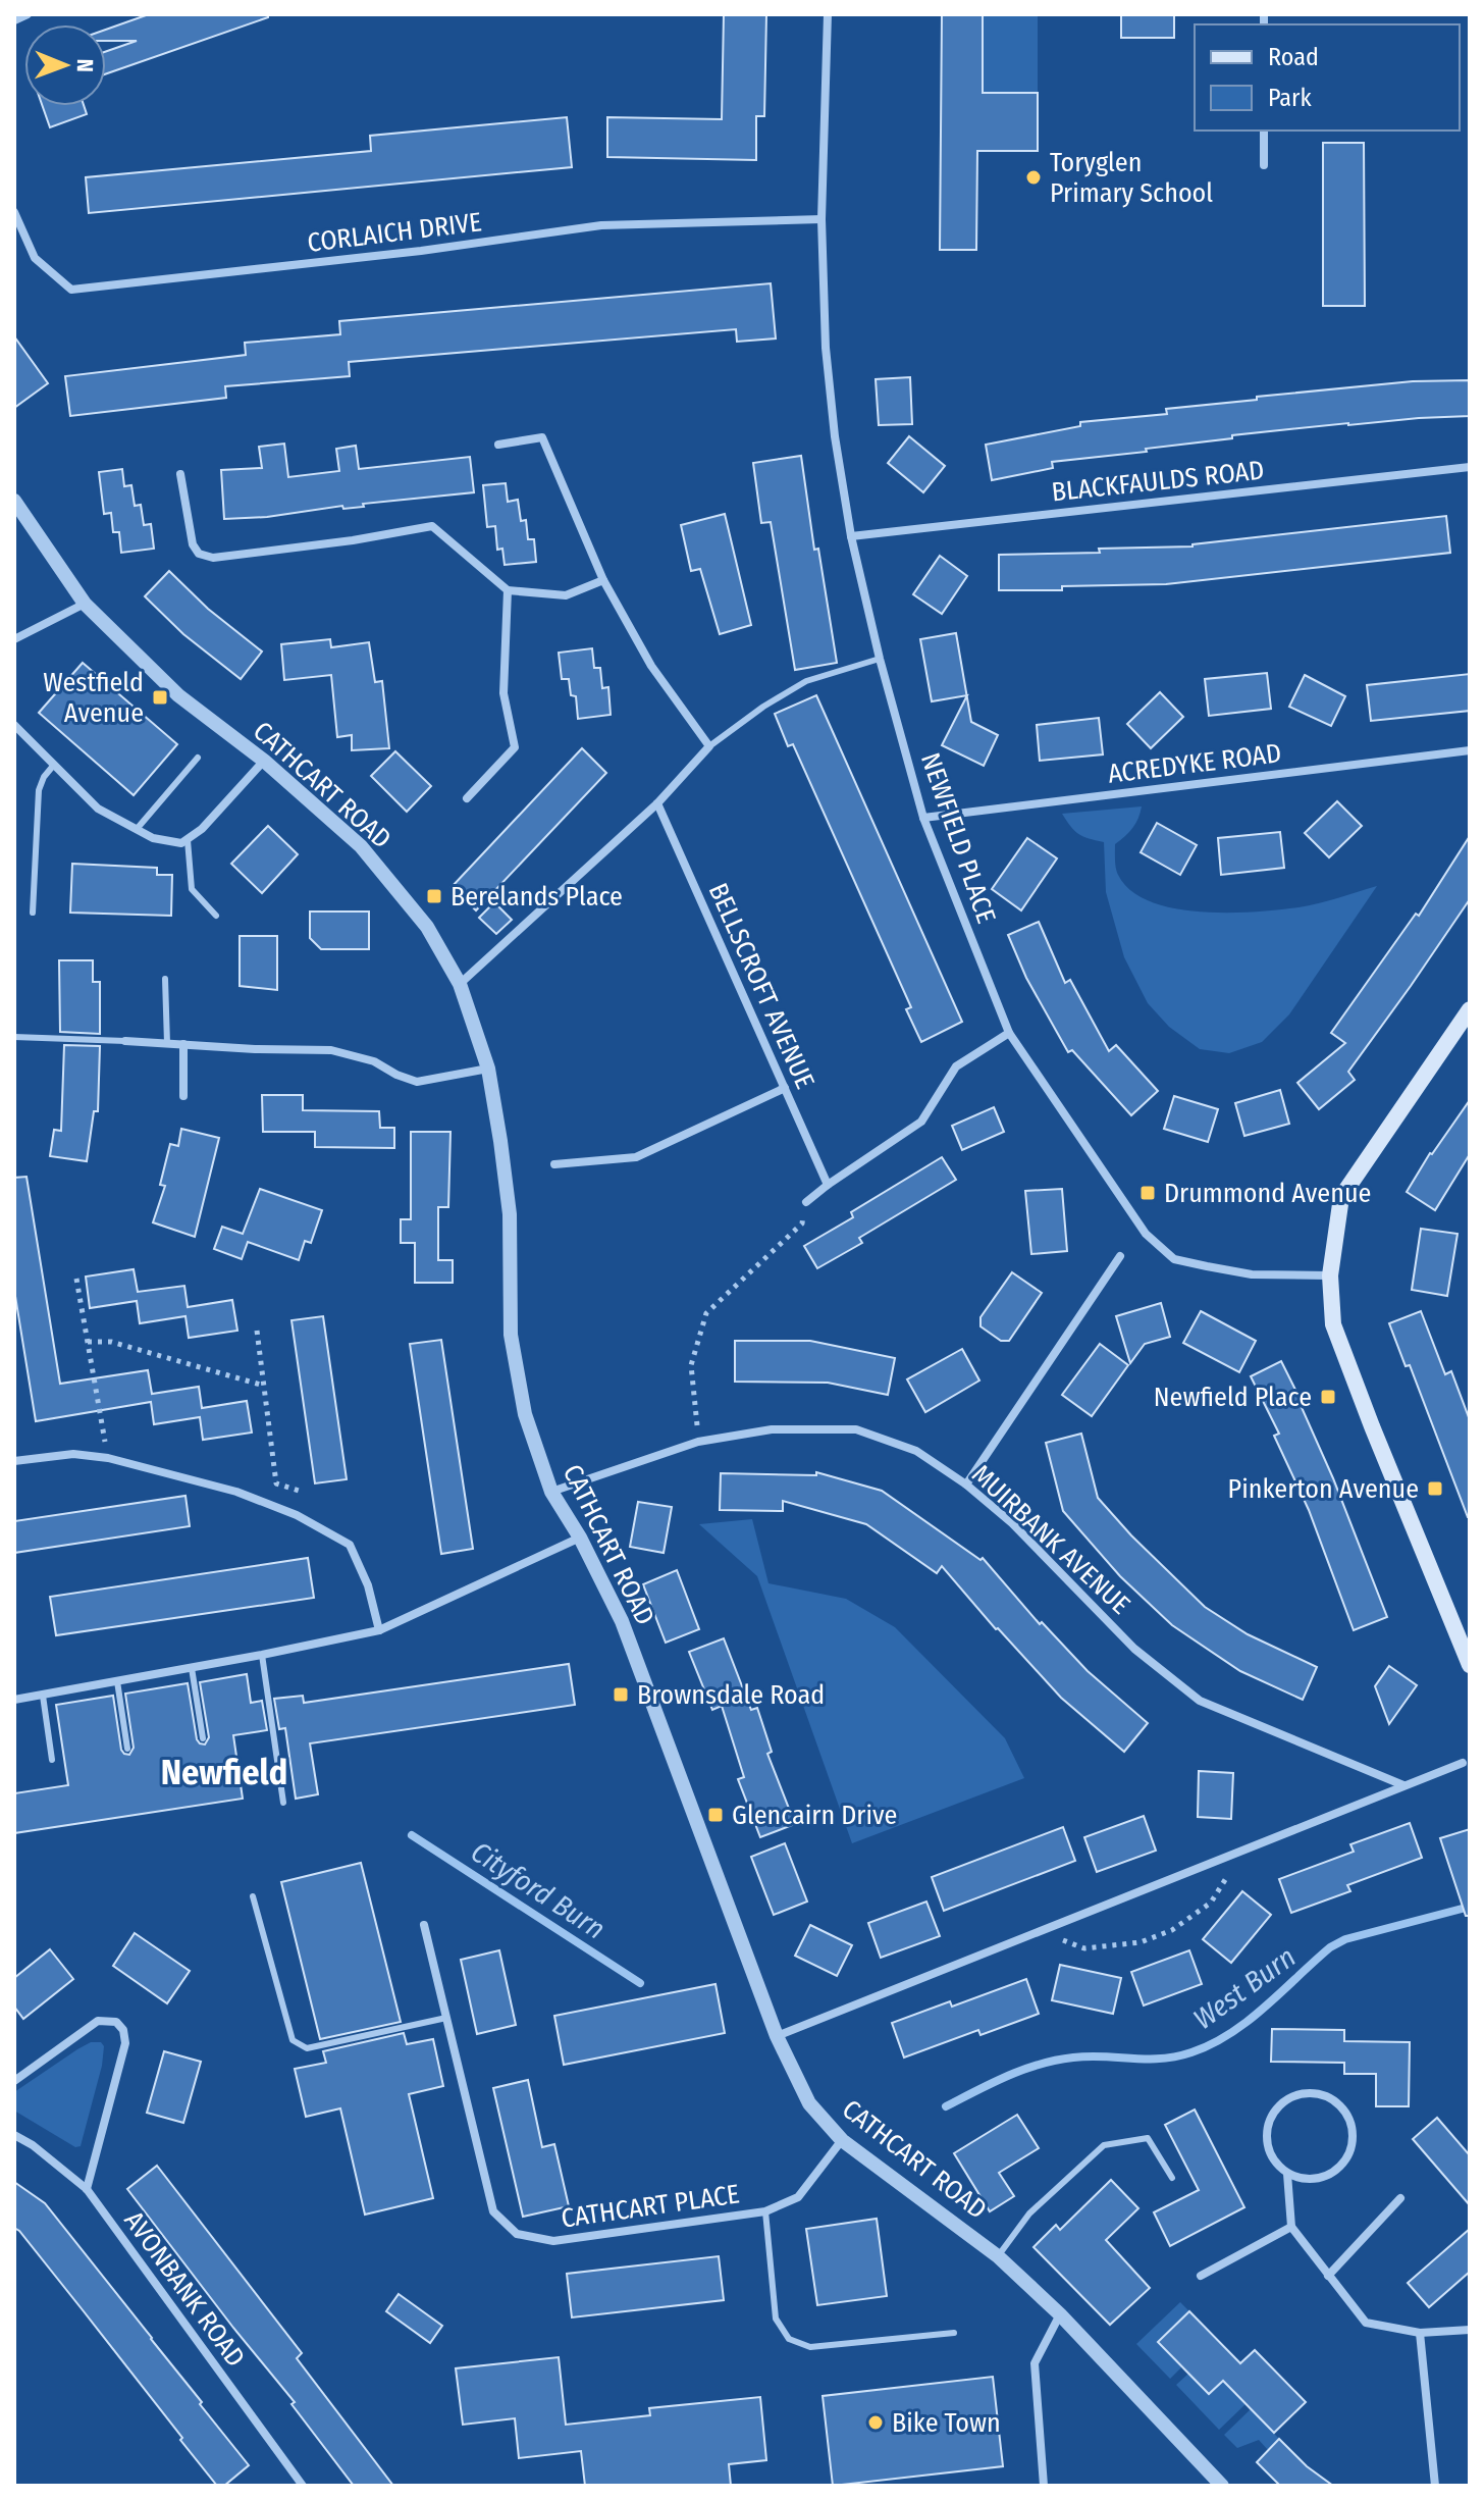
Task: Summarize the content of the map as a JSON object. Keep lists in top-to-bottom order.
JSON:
{
  "streets": {
    "street": [
      "CORLAICH DRIVE",
      "BLACKFAULDS ROAD",
      "ACREDYKE ROAD",
      "CATHCART ROAD",
      "NEWFIELD PLACE",
      "BELLSCROFT AVENUE",
      "MUIRBANK AVENUE",
      "CATHCART PLACE",
      "AVONBANK ROAD"
    ]
  },
  "crossings": [
    ["CORLAICH DRIVE", "NEWFIELD PLACE"],
    ["BLACKFAULDS ROAD", "NEWFIELD PLACE"],
    ["ACREDYKE ROAD", "NEWFIELD PLACE"],
    ["CATHCART ROAD", "MUIRBANK AVENUE"],
    ["CATHCART ROAD", "CATHCART PLACE"]
  ],
  "districts": ["Newfield"],
  "water": ["Cityford Burn", "West Burn"],
  "places": {
    "other": ["Toryglen Primary School", "Bike Town"],
    "transit": [
      "Westfield Avenue",
      "Berelands Place",
      "Drummond Avenue",
      "Newfield Place",
      "Pinkerton Avenue",
      "Brownsdale Road",
      "Glencairn Drive"
    ]
  },
  "legend": ["Road", "Park"],
  "north": "right"
}
